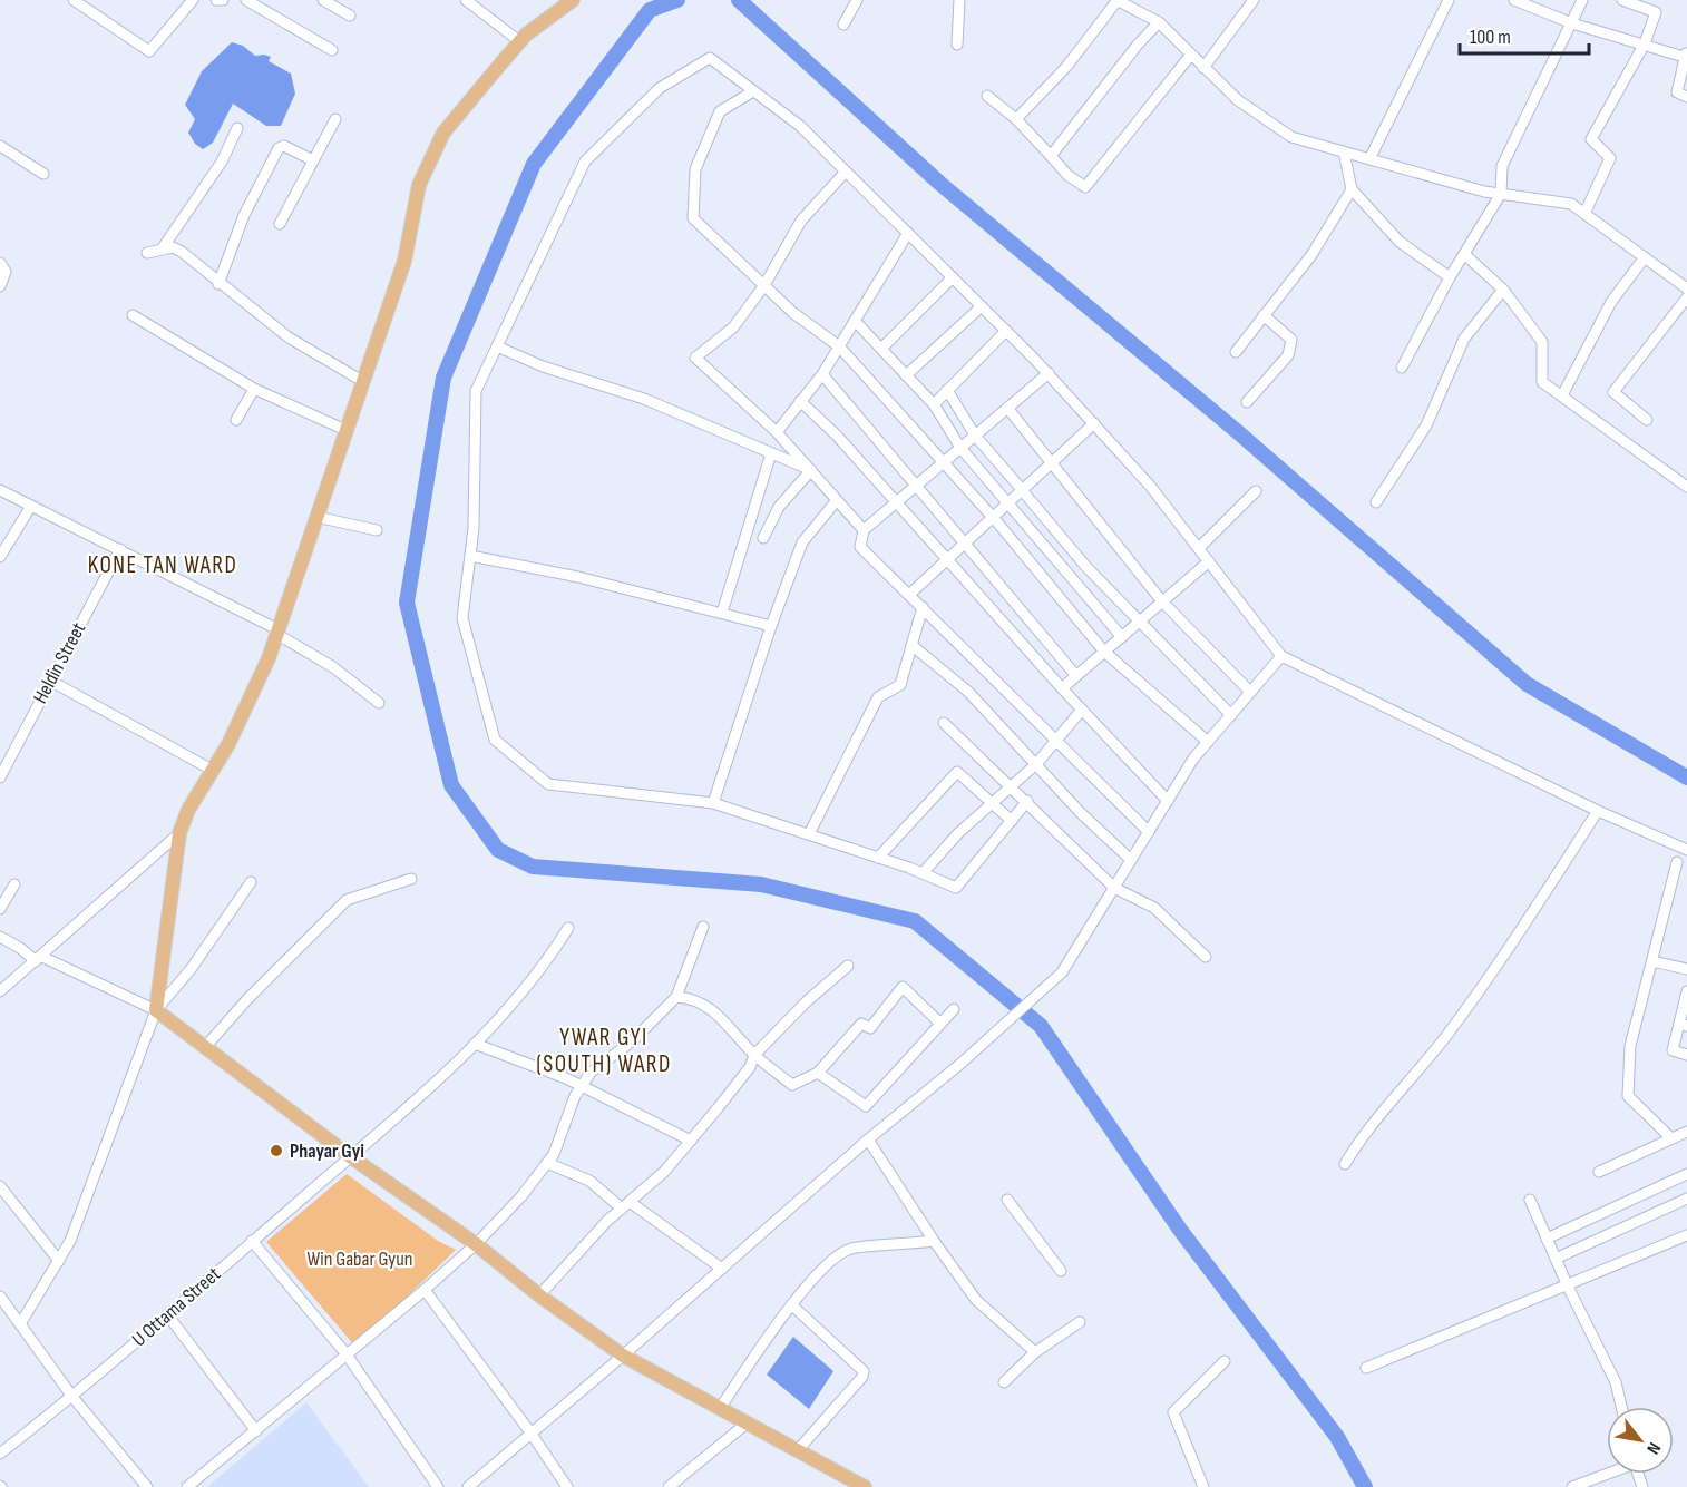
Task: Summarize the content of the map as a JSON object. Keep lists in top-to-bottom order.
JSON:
{
  "streets": {
    "street": ["Heldin Street", "U Ottama Street"]
  },
  "districts": ["KONE TAN WARD", "YWAR GYI (SOUTH) WARD"],
  "parks": ["Win Gabar Gyun"],
  "places": ["Phayar Gyi"],
  "scale_bar": "100 m",
  "north": "bottom right"
}
